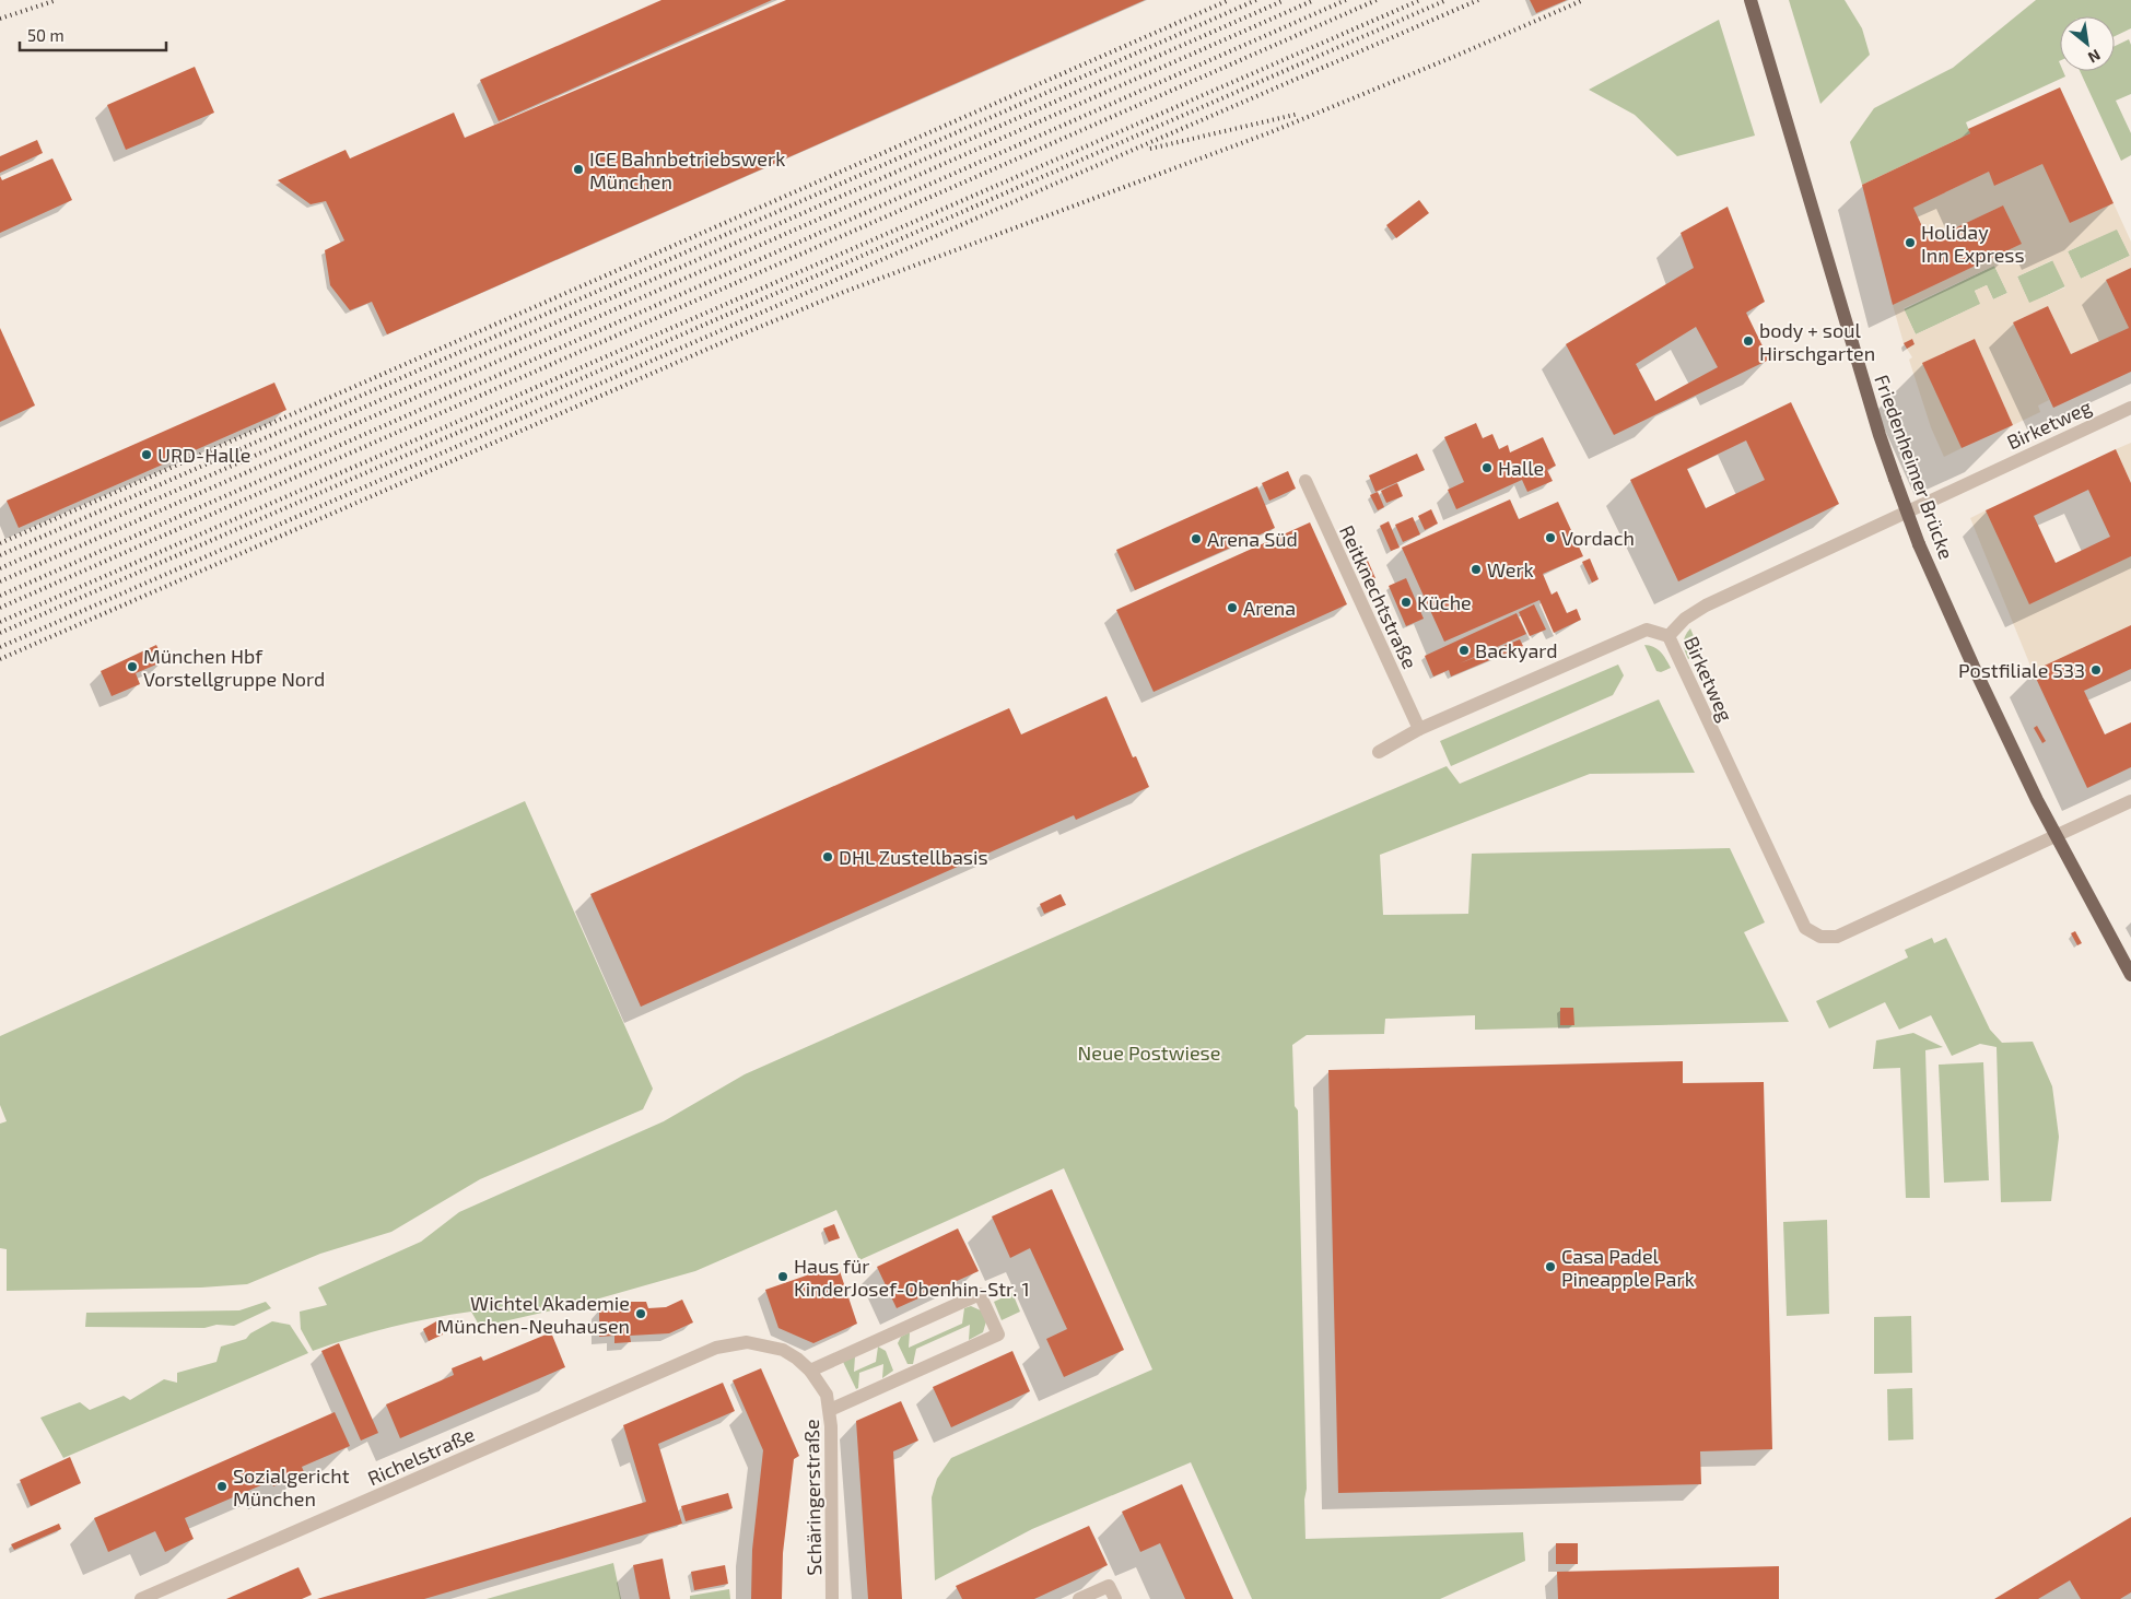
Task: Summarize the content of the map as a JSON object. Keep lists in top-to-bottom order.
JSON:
{
  "streets": {
    "main road": ["Friedenheimer Brücke"],
    "street": [
      "Birketweg",
      "Reitknechtstraße",
      "Richelstraße",
      "Schäringerstraße"
    ]
  },
  "crossings": [
    ["Birketweg", "Friedenheimer Brücke"],
    ["Richelstraße", "Schäringerstraße"]
  ],
  "parks": ["Neue Postwiese"],
  "places": [
    "ICE Bahnbetriebswerk München",
    "Holiday Inn Express",
    "body + soul Hirschgarten",
    "URD-Halle",
    "Halle",
    "Vordach",
    "Arena Süd",
    "Werk",
    "Küche",
    "Arena",
    "Backyard",
    "München Hbf Vorstellgruppe Nord",
    "Postfiliale 533",
    "DHL Zustellbasis",
    "Casa Padel Pineapple Park",
    "Haus für KinderJosef-Obenhin-Str. 1",
    "Wichtel Akademie München-Neuhausen",
    "Sozialgericht München"
  ],
  "scale_bar": "50 m",
  "north": "bottom right"
}
